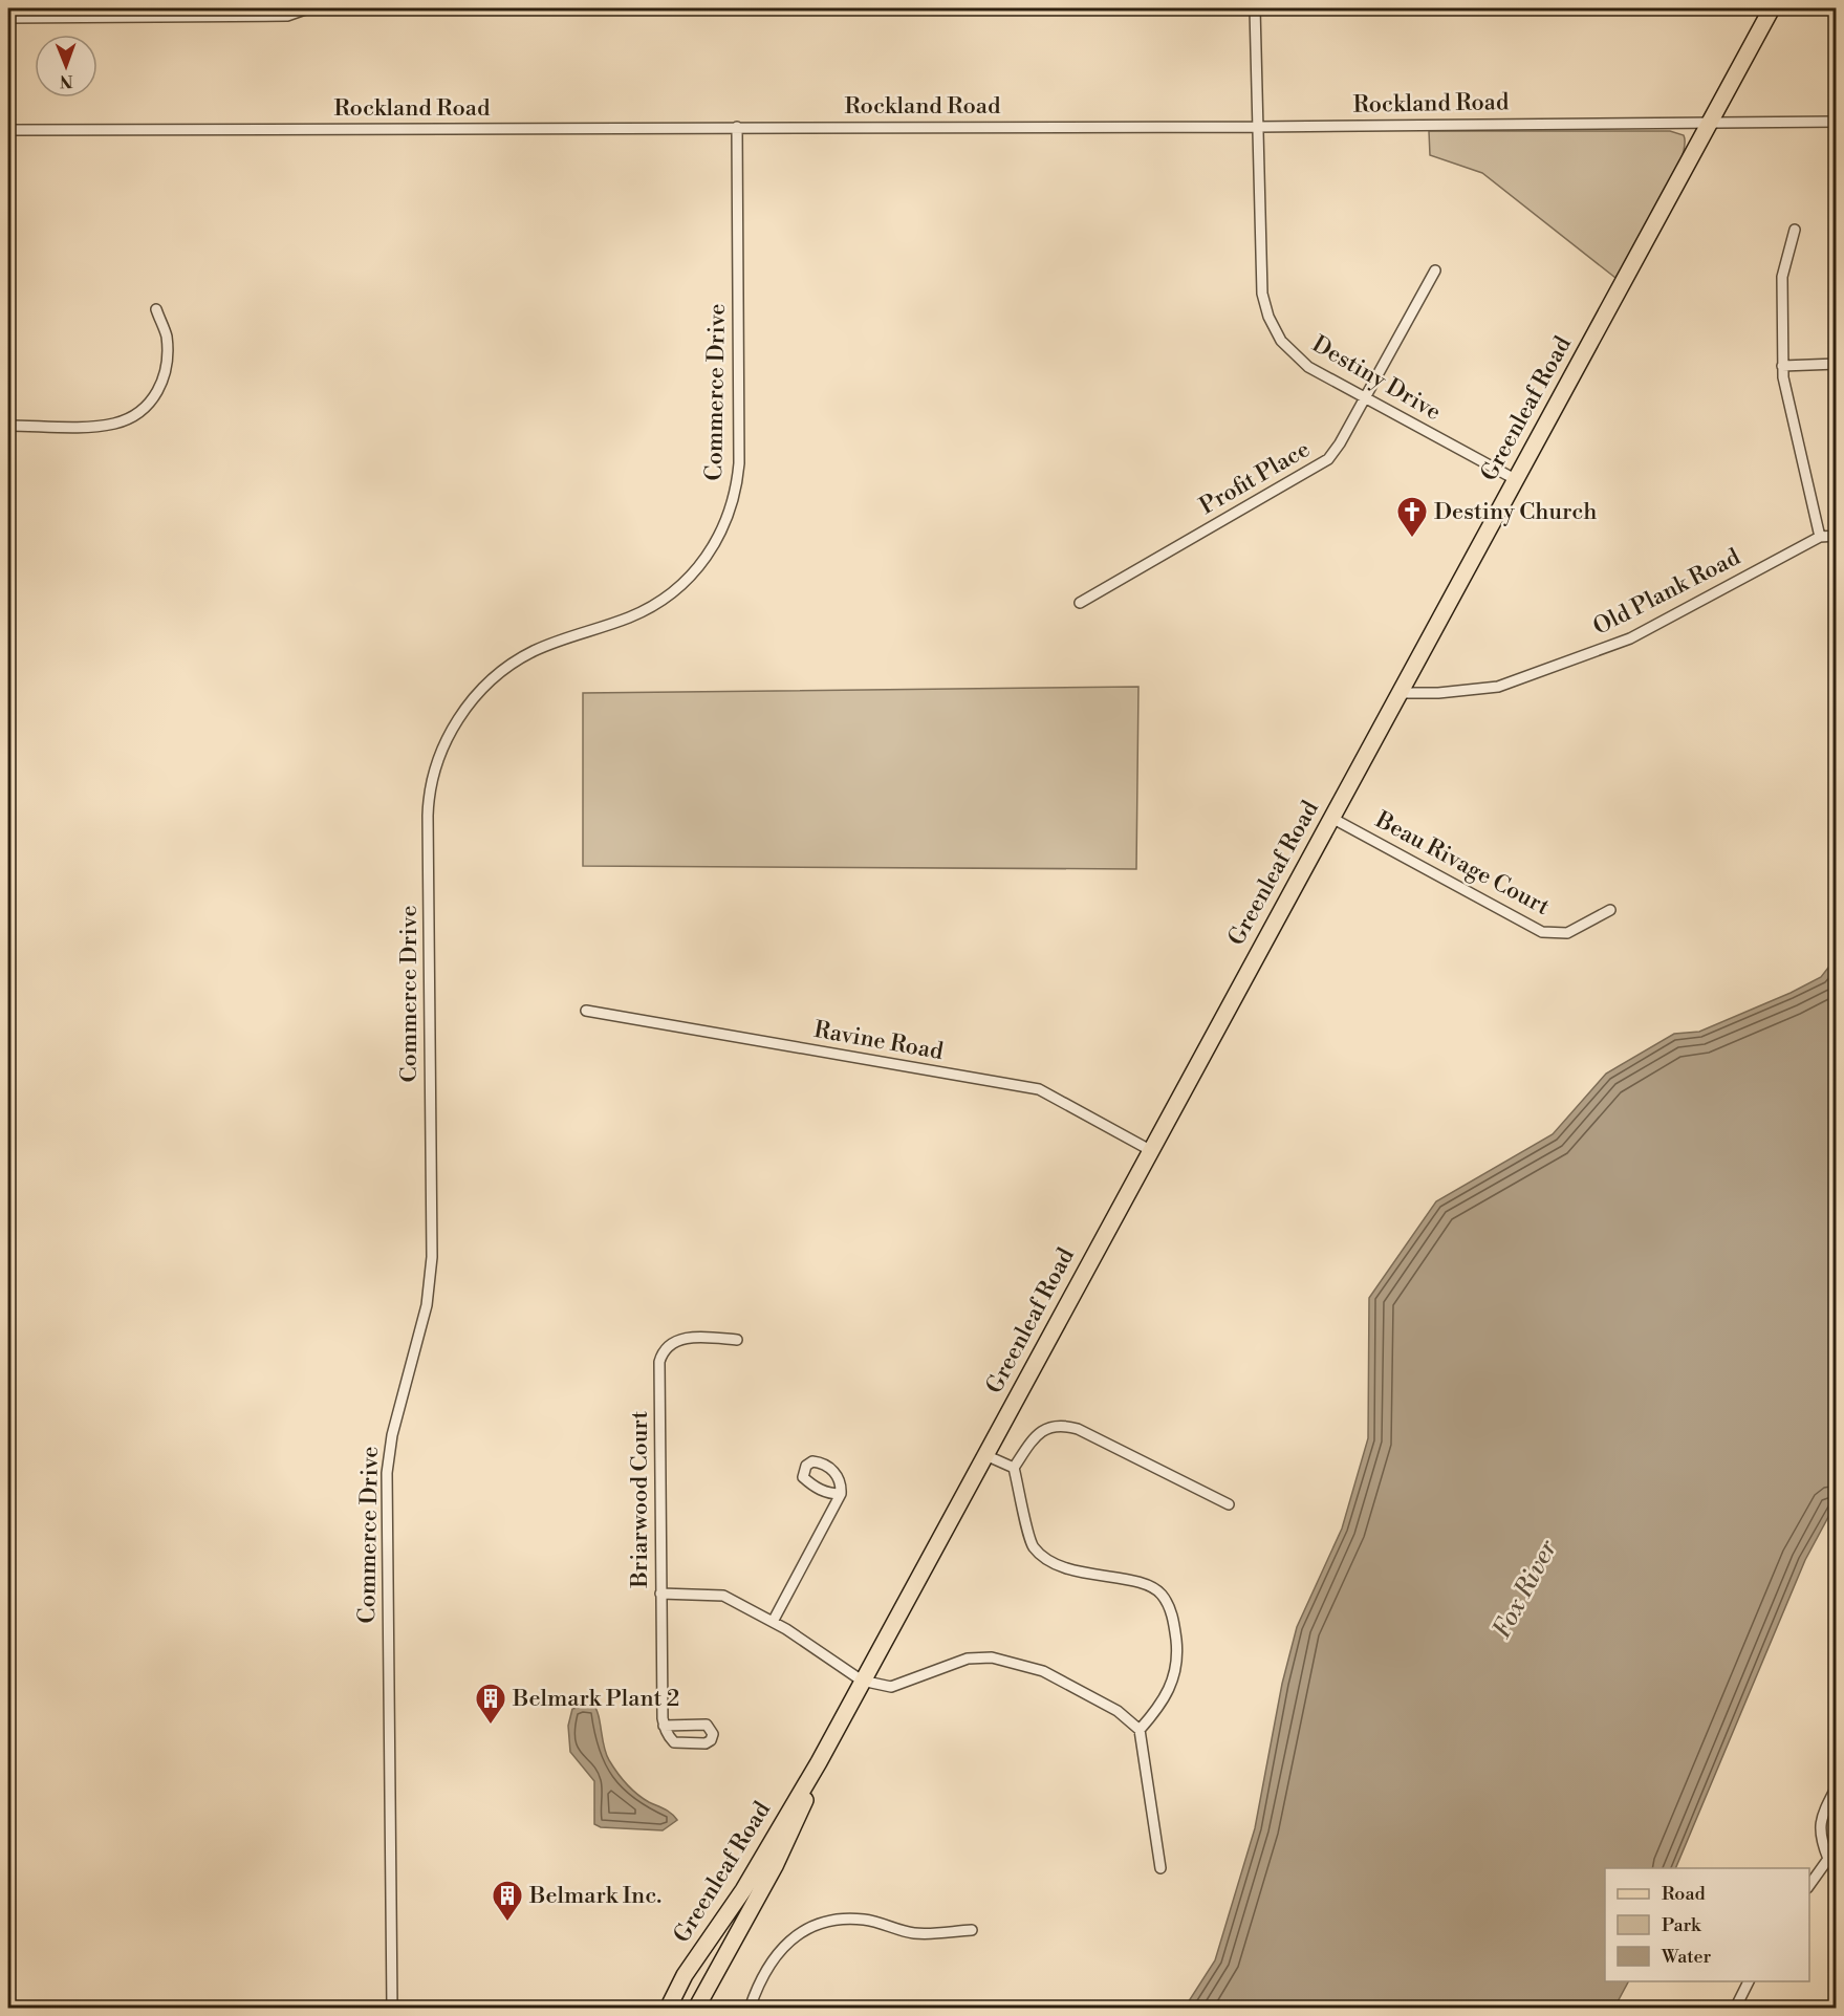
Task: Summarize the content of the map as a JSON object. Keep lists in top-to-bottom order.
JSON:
{
  "streets": {
    "main road": ["Greenleaf Road"],
    "street": [
      "Rockland Road",
      "Destiny Drive",
      "Commerce Drive",
      "Profit Place",
      "Old Plank Road",
      "Beau Rivage Court",
      "Ravine Road",
      "Briarwood Court"
    ]
  },
  "crossings": [
    ["Rockland Road", "Destiny Drive"],
    ["Rockland Road", "Commerce Drive"],
    ["Rockland Road", "Greenleaf Road"],
    ["Destiny Drive", "Greenleaf Road"],
    ["Destiny Drive", "Profit Place"],
    ["Greenleaf Road", "Old Plank Road"],
    ["Greenleaf Road", "Beau Rivage Court"],
    ["Greenleaf Road", "Ravine Road"]
  ],
  "water": ["Fox River"],
  "places": {
    "church": ["Destiny Church"],
    "building": ["Belmark Plant 2", "Belmark Inc."]
  },
  "legend": ["Road", "Park", "Water"],
  "north": "bottom"
}
